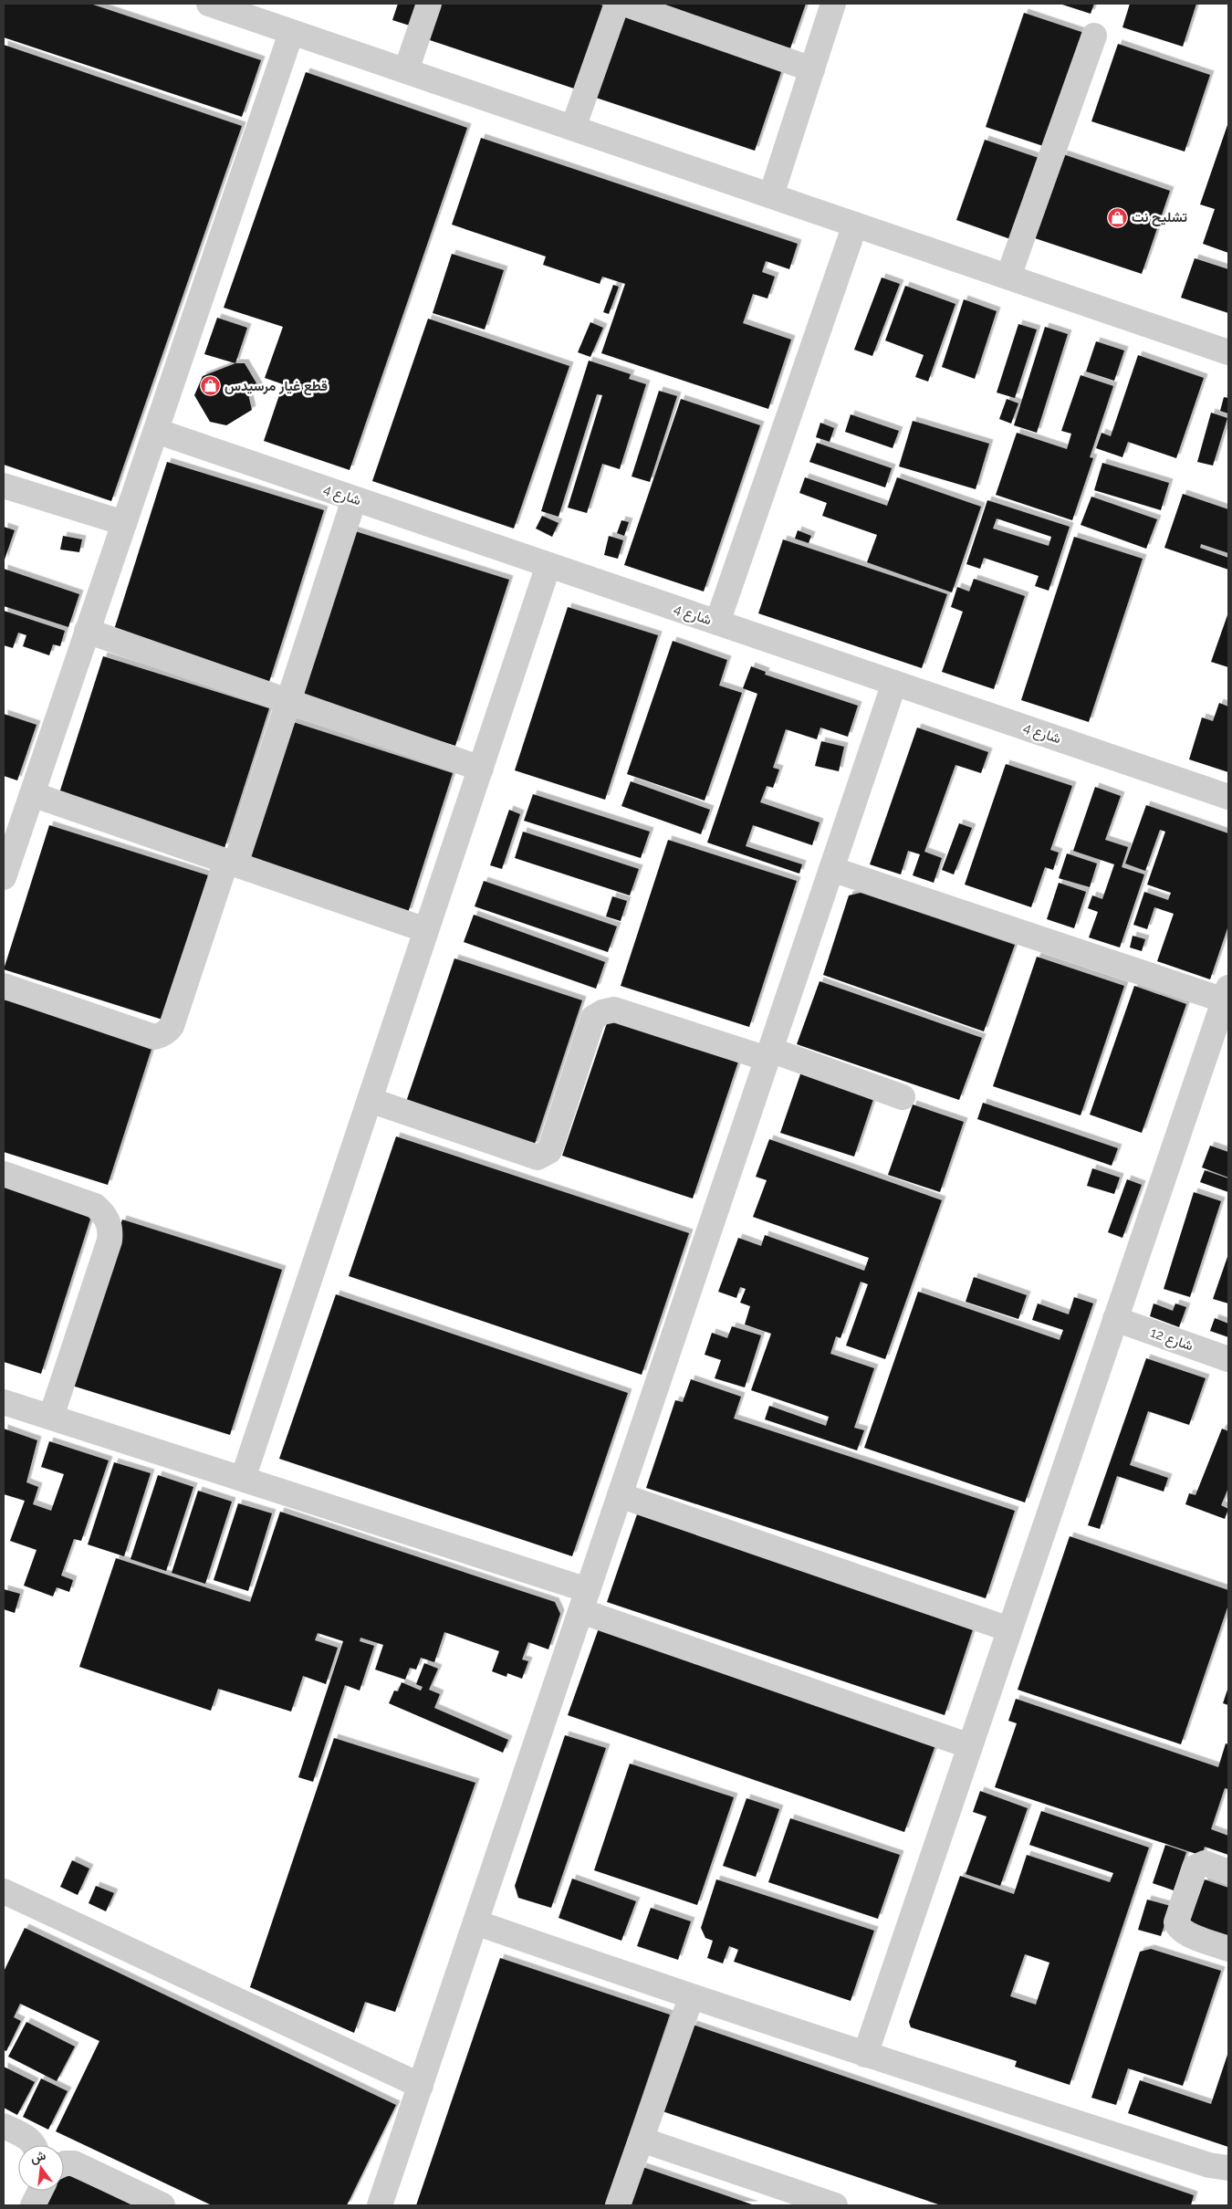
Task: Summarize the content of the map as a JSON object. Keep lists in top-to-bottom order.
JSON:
{
  "streets": {
    "street": ["شارع 4", "شارع 12"]
  },
  "places": {
    "shop": ["تشليح نت", "قطع غيار مرسيدس"]
  },
  "north": "top"
}
